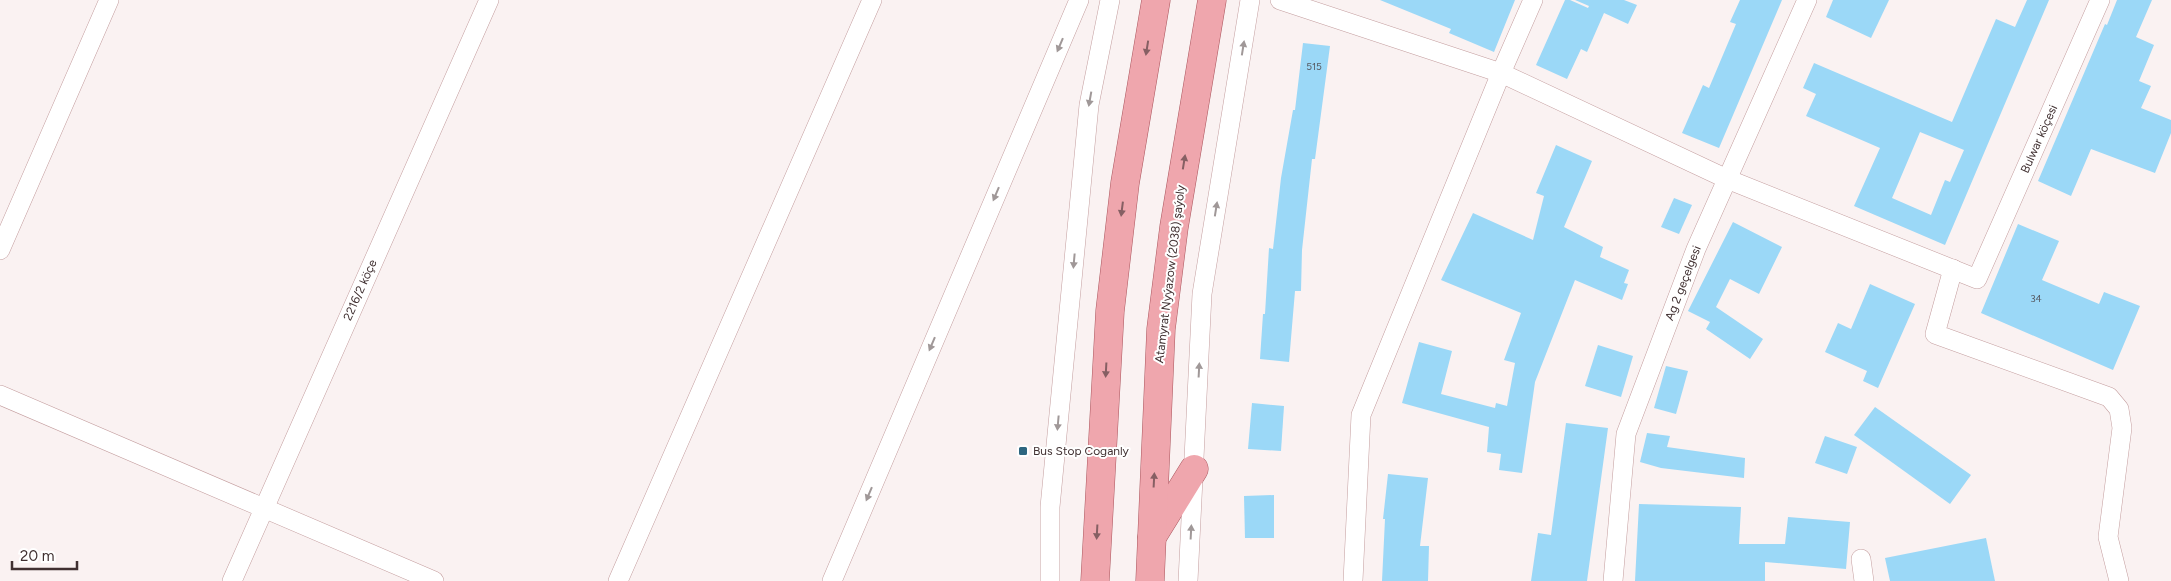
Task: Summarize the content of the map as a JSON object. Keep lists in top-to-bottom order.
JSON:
{
  "streets": {
    "main road": ["Atamyrat Nyýazow (2038) şaýoly"],
    "street": ["Bulwar köçesi", "Ag 2 geçelgesi", "2216/2 köçe"]
  },
  "places": {
    "transit": ["Bus Stop Coganly"]
  },
  "house_numbers": ["515", "34"],
  "scale_bar": "20 m"
}
